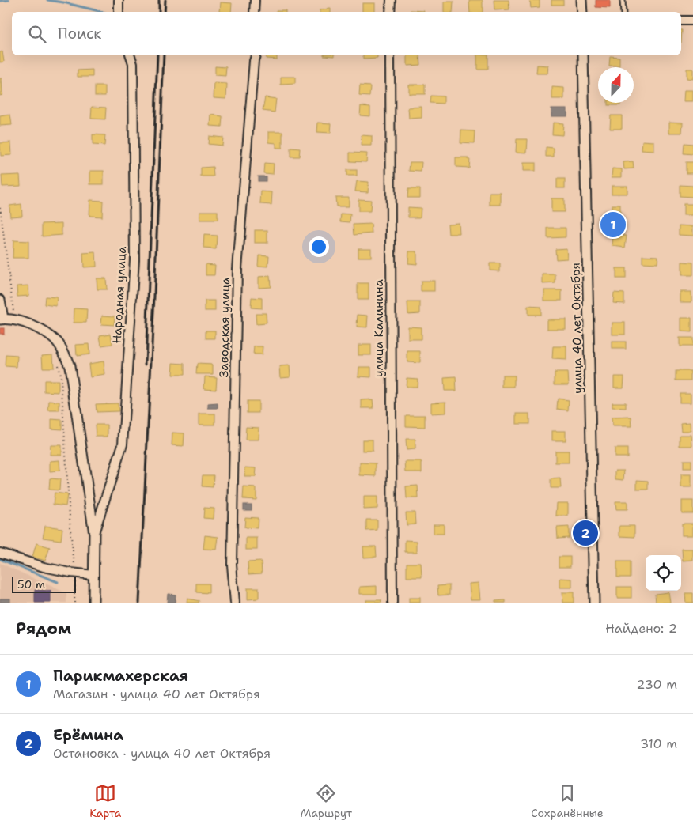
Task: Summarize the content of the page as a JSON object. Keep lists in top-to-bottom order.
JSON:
{
  "streets": {
    "street": [
      "Народная улица",
      "Заводская улица",
      "улица Калинина",
      "улица 40 лет Октября"
    ]
  },
  "scale_bar": "50 m",
  "north": "top",
  "page": {
    "search": "Поиск",
    "pins": ["1", "2"],
    "scale": "50 m",
    "heading": ["Рядом", "Найдено: 2"],
    "list": [
      {
        "mark": "1",
        "name": "Парикмахерская",
        "note": "Магазин · улица 40 лет Октября",
        "value": "230 m"
      },
      {
        "mark": "2",
        "name": "Ерёмина",
        "note": "Остановка · улица 40 лет Октября",
        "value": "310 m"
      }
    ],
    "nav": ["Карта", "Маршрут", "Сохранённые"]
  }
}
